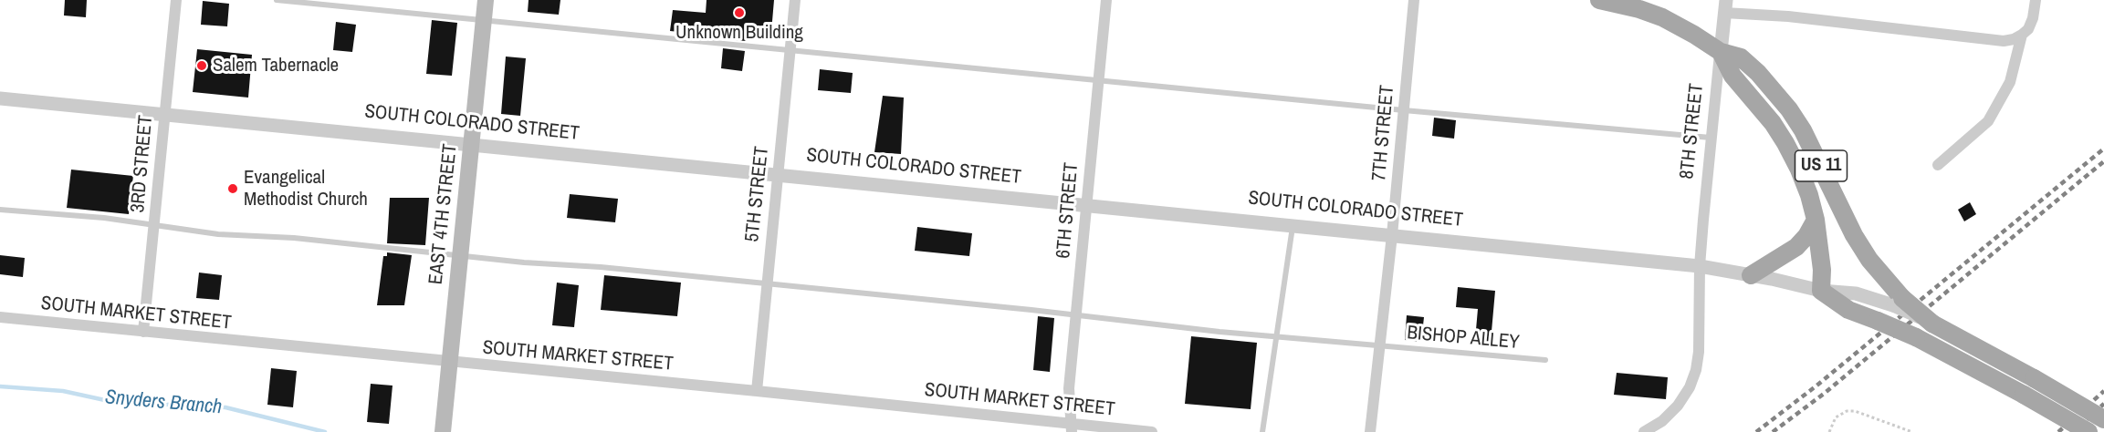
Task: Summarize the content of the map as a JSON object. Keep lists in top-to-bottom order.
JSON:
{
  "streets": {
    "main road": ["SOUTH COLORADO STREET", "US 11", "EAST 4TH STREET"],
    "street": [
      "8TH STREET",
      "7TH STREET",
      "3RD STREET",
      "5TH STREET",
      "6TH STREET",
      "SOUTH MARKET STREET"
    ],
    "lane": ["BISHOP ALLEY"]
  },
  "crossings": [
    ["SOUTH COLORADO STREET", "8TH STREET"],
    ["SOUTH COLORADO STREET", "7TH STREET"],
    ["SOUTH COLORADO STREET", "3RD STREET"],
    ["SOUTH COLORADO STREET", "US 11"],
    ["SOUTH COLORADO STREET", "5TH STREET"],
    ["SOUTH COLORADO STREET", "6TH STREET"],
    ["SOUTH COLORADO STREET", "EAST 4TH STREET"],
    ["8TH STREET", "US 11"],
    ["7TH STREET", "BISHOP ALLEY"],
    ["3RD STREET", "SOUTH MARKET STREET"],
    ["3RD STREET", "BISHOP ALLEY"],
    ["5TH STREET", "SOUTH MARKET STREET"],
    ["5TH STREET", "BISHOP ALLEY"],
    ["6TH STREET", "SOUTH MARKET STREET"],
    ["6TH STREET", "BISHOP ALLEY"],
    ["EAST 4TH STREET", "SOUTH MARKET STREET"],
    ["EAST 4TH STREET", "BISHOP ALLEY"]
  ],
  "water": ["Snyders Branch"],
  "places": ["Unknown Building", "Salem Tabernacle", "Evangelical Methodist Church"]
}
